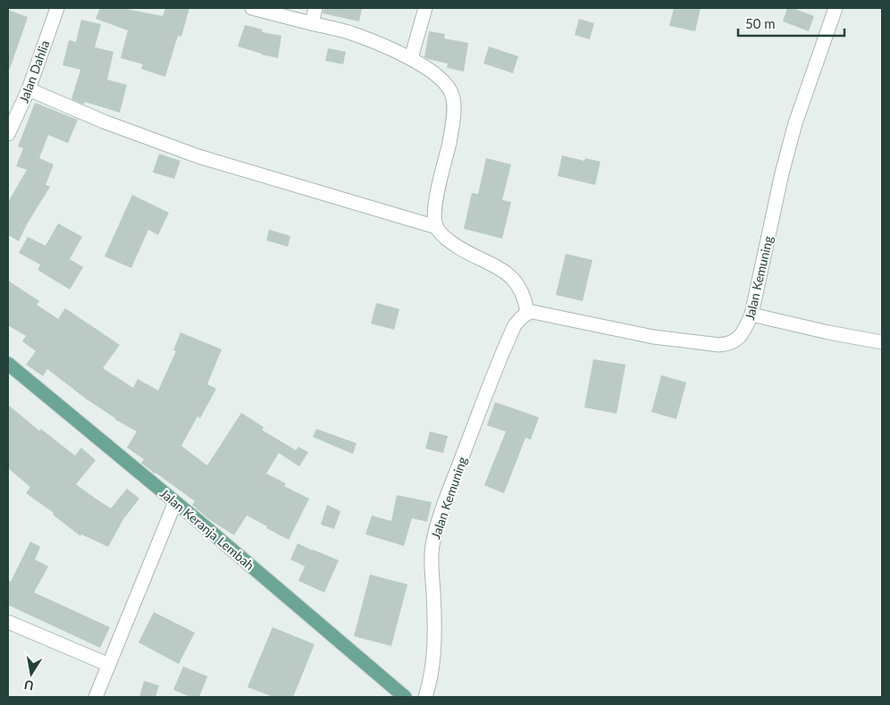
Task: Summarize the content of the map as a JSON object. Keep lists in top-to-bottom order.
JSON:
{
  "streets": {
    "main road": ["Jalan Keranja Lembah"],
    "street": ["Jalan Dahlia", "Jalan Kemuning"]
  },
  "scale_bar": "50 m",
  "north": "bottom"
}
